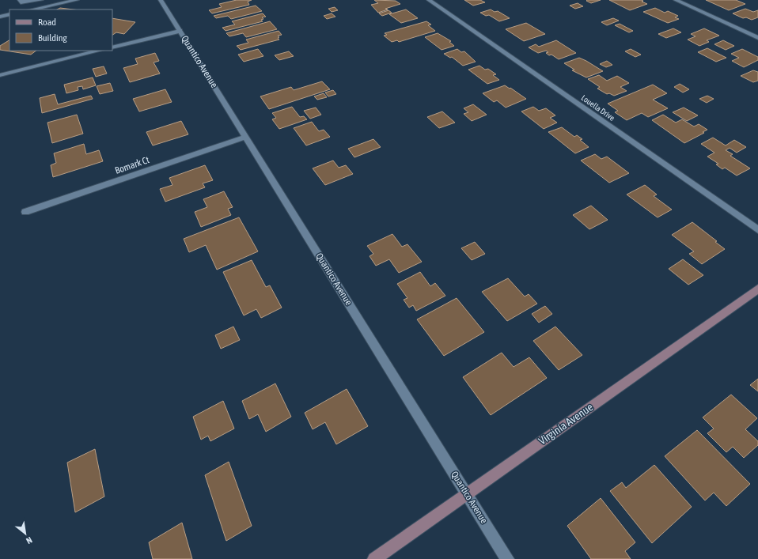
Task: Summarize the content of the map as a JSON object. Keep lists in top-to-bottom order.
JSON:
{
  "streets": {
    "street": [
      "Quantico Avenue",
      "Louella Drive",
      "Bomark Ct",
      "Virginia Avenue"
    ]
  },
  "crossings": [
    ["Quantico Avenue", "Bomark Ct"],
    ["Quantico Avenue", "Virginia Avenue"]
  ],
  "legend": ["Road", "Building"],
  "north": "bottom right"
}
